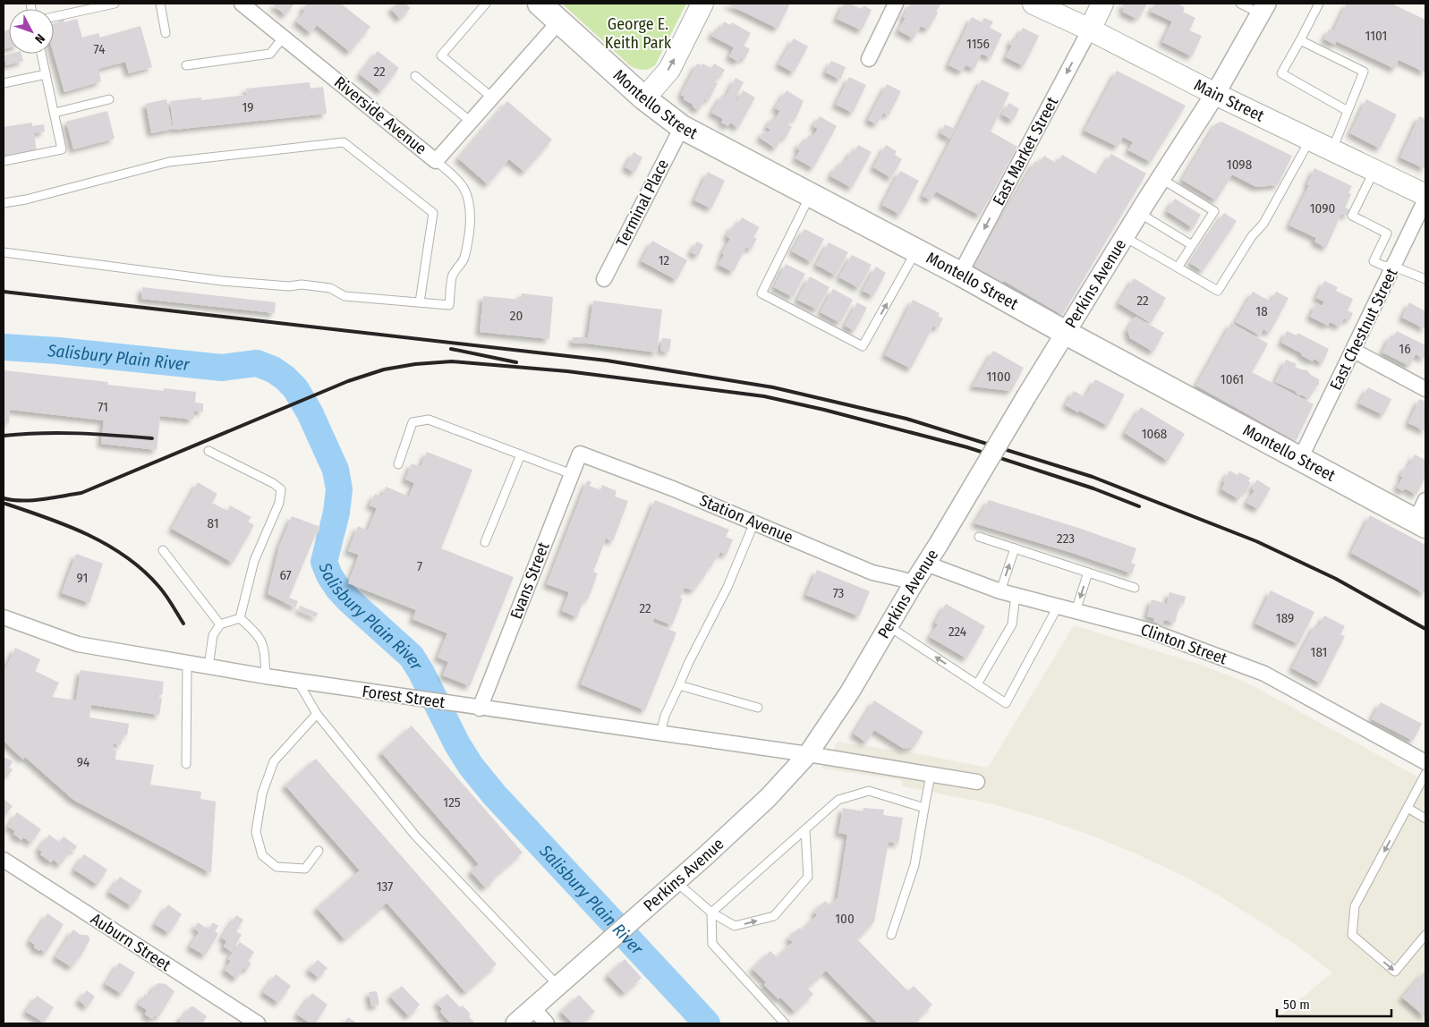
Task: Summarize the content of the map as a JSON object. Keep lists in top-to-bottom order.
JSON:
{
  "streets": {
    "main road": ["Main Street", "Montello Street"],
    "street": [
      "Riverside Avenue",
      "East Market Street",
      "Terminal Place",
      "Perkins Avenue",
      "East Chestnut Street",
      "Station Avenue",
      "Evans Street",
      "Clinton Street",
      "Forest Street",
      "Auburn Street"
    ]
  },
  "crossings": [
    ["Main Street", "East Market Street"],
    ["Main Street", "Perkins Avenue"],
    ["Montello Street", "Riverside Avenue"],
    ["Montello Street", "East Market Street"],
    ["Montello Street", "Terminal Place"],
    ["Montello Street", "Perkins Avenue"],
    ["Montello Street", "East Chestnut Street"],
    ["Perkins Avenue", "Station Avenue"],
    ["Perkins Avenue", "Clinton Street"],
    ["Perkins Avenue", "Forest Street"],
    ["Station Avenue", "Evans Street"],
    ["Evans Street", "Forest Street"]
  ],
  "one_way": ["East Market Street"],
  "water": ["Salisbury Plain River"],
  "parks": ["George E. Keith Park"],
  "house_numbers": [
    "1101",
    "1156",
    "74",
    "22",
    "19",
    "1098",
    "1090",
    "12",
    "22",
    "18",
    "20",
    "16",
    "1100",
    "1061",
    "71",
    "1068",
    "81",
    "223",
    "7",
    "67",
    "91",
    "73",
    "22",
    "189",
    "224",
    "181",
    "94",
    "125",
    "137",
    "100"
  ],
  "scale_bar": "50 m",
  "north": "bottom right"
}
